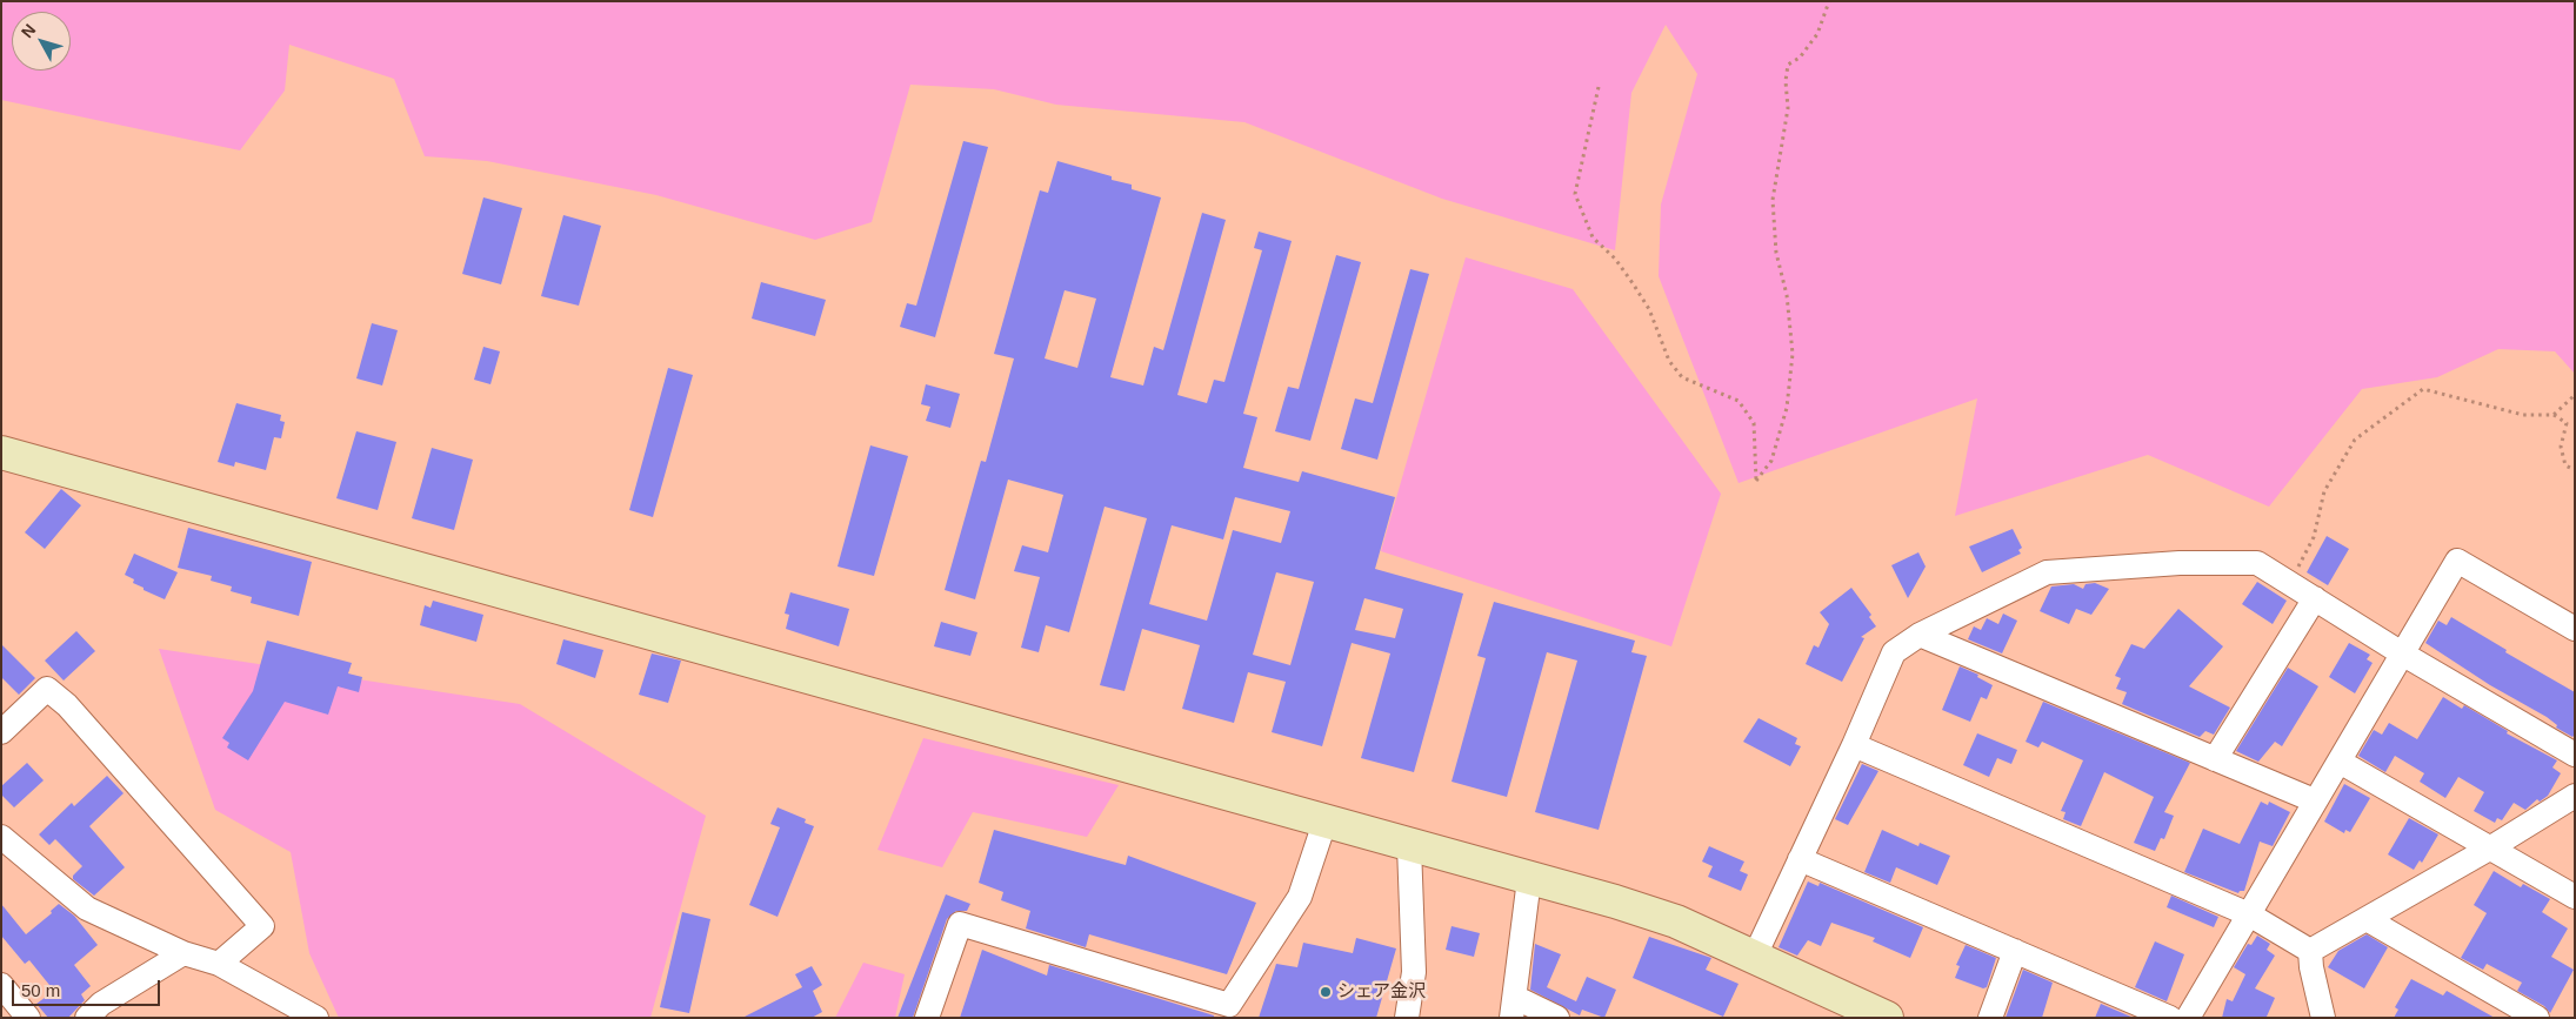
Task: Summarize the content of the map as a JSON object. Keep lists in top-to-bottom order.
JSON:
{
  "places": ["シェア金沢"],
  "scale_bar": "50 m",
  "north": "top left"
}
